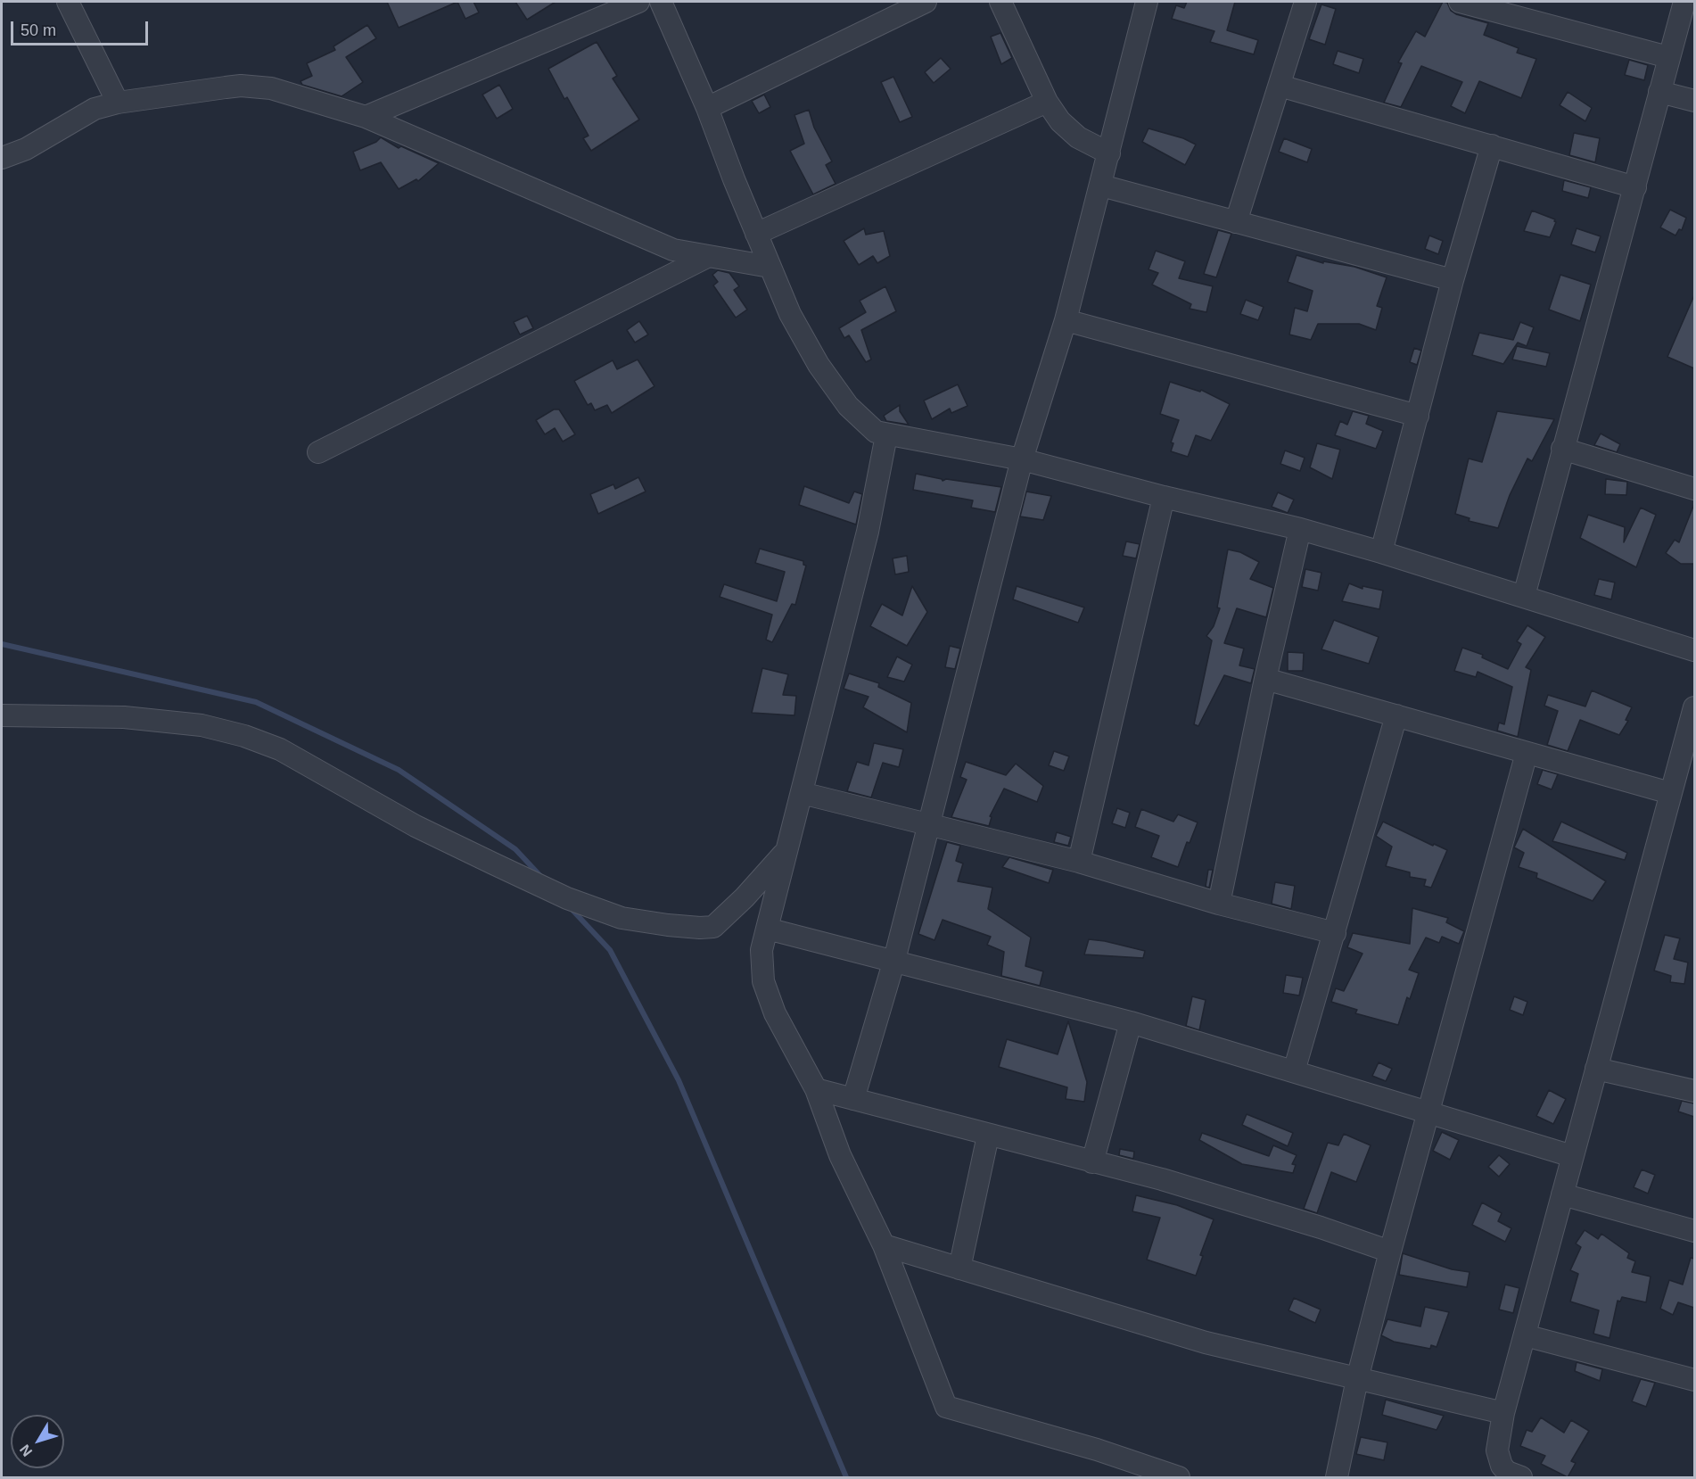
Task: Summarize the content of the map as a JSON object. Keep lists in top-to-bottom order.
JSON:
{
  "scale_bar": "50 m",
  "north": "bottom left"
}
